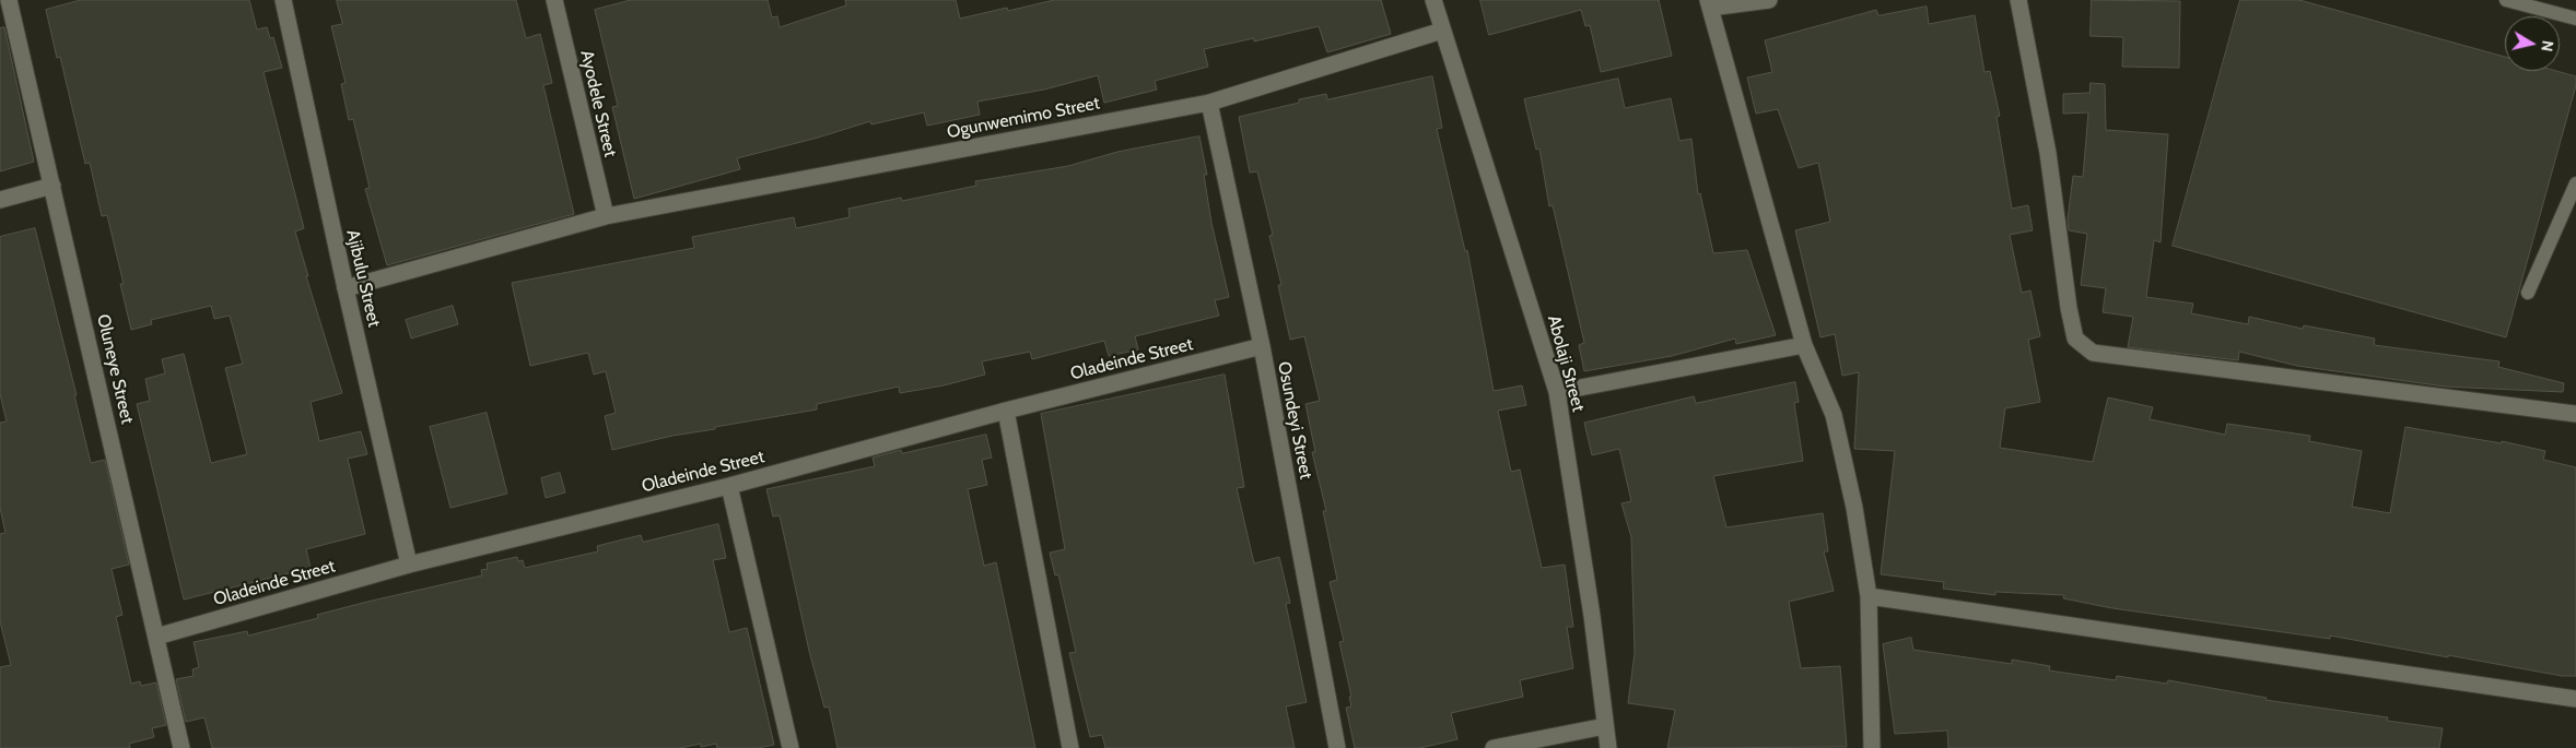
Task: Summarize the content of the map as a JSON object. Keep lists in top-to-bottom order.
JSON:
{
  "streets": {
    "street": [
      "Ayodele Street",
      "Ogunwemimo Street",
      "Ajibulu Street",
      "Oladeinde Street",
      "Abolaji Street",
      "Oluneye Street",
      "Osundeyi Street"
    ]
  },
  "crossings": [
    ["Ayodele Street", "Ogunwemimo Street"],
    ["Ogunwemimo Street", "Ajibulu Street"],
    ["Ogunwemimo Street", "Abolaji Street"],
    ["Ogunwemimo Street", "Osundeyi Street"],
    ["Ajibulu Street", "Oladeinde Street"],
    ["Oladeinde Street", "Oluneye Street"],
    ["Oladeinde Street", "Osundeyi Street"]
  ],
  "north": "right"
}
